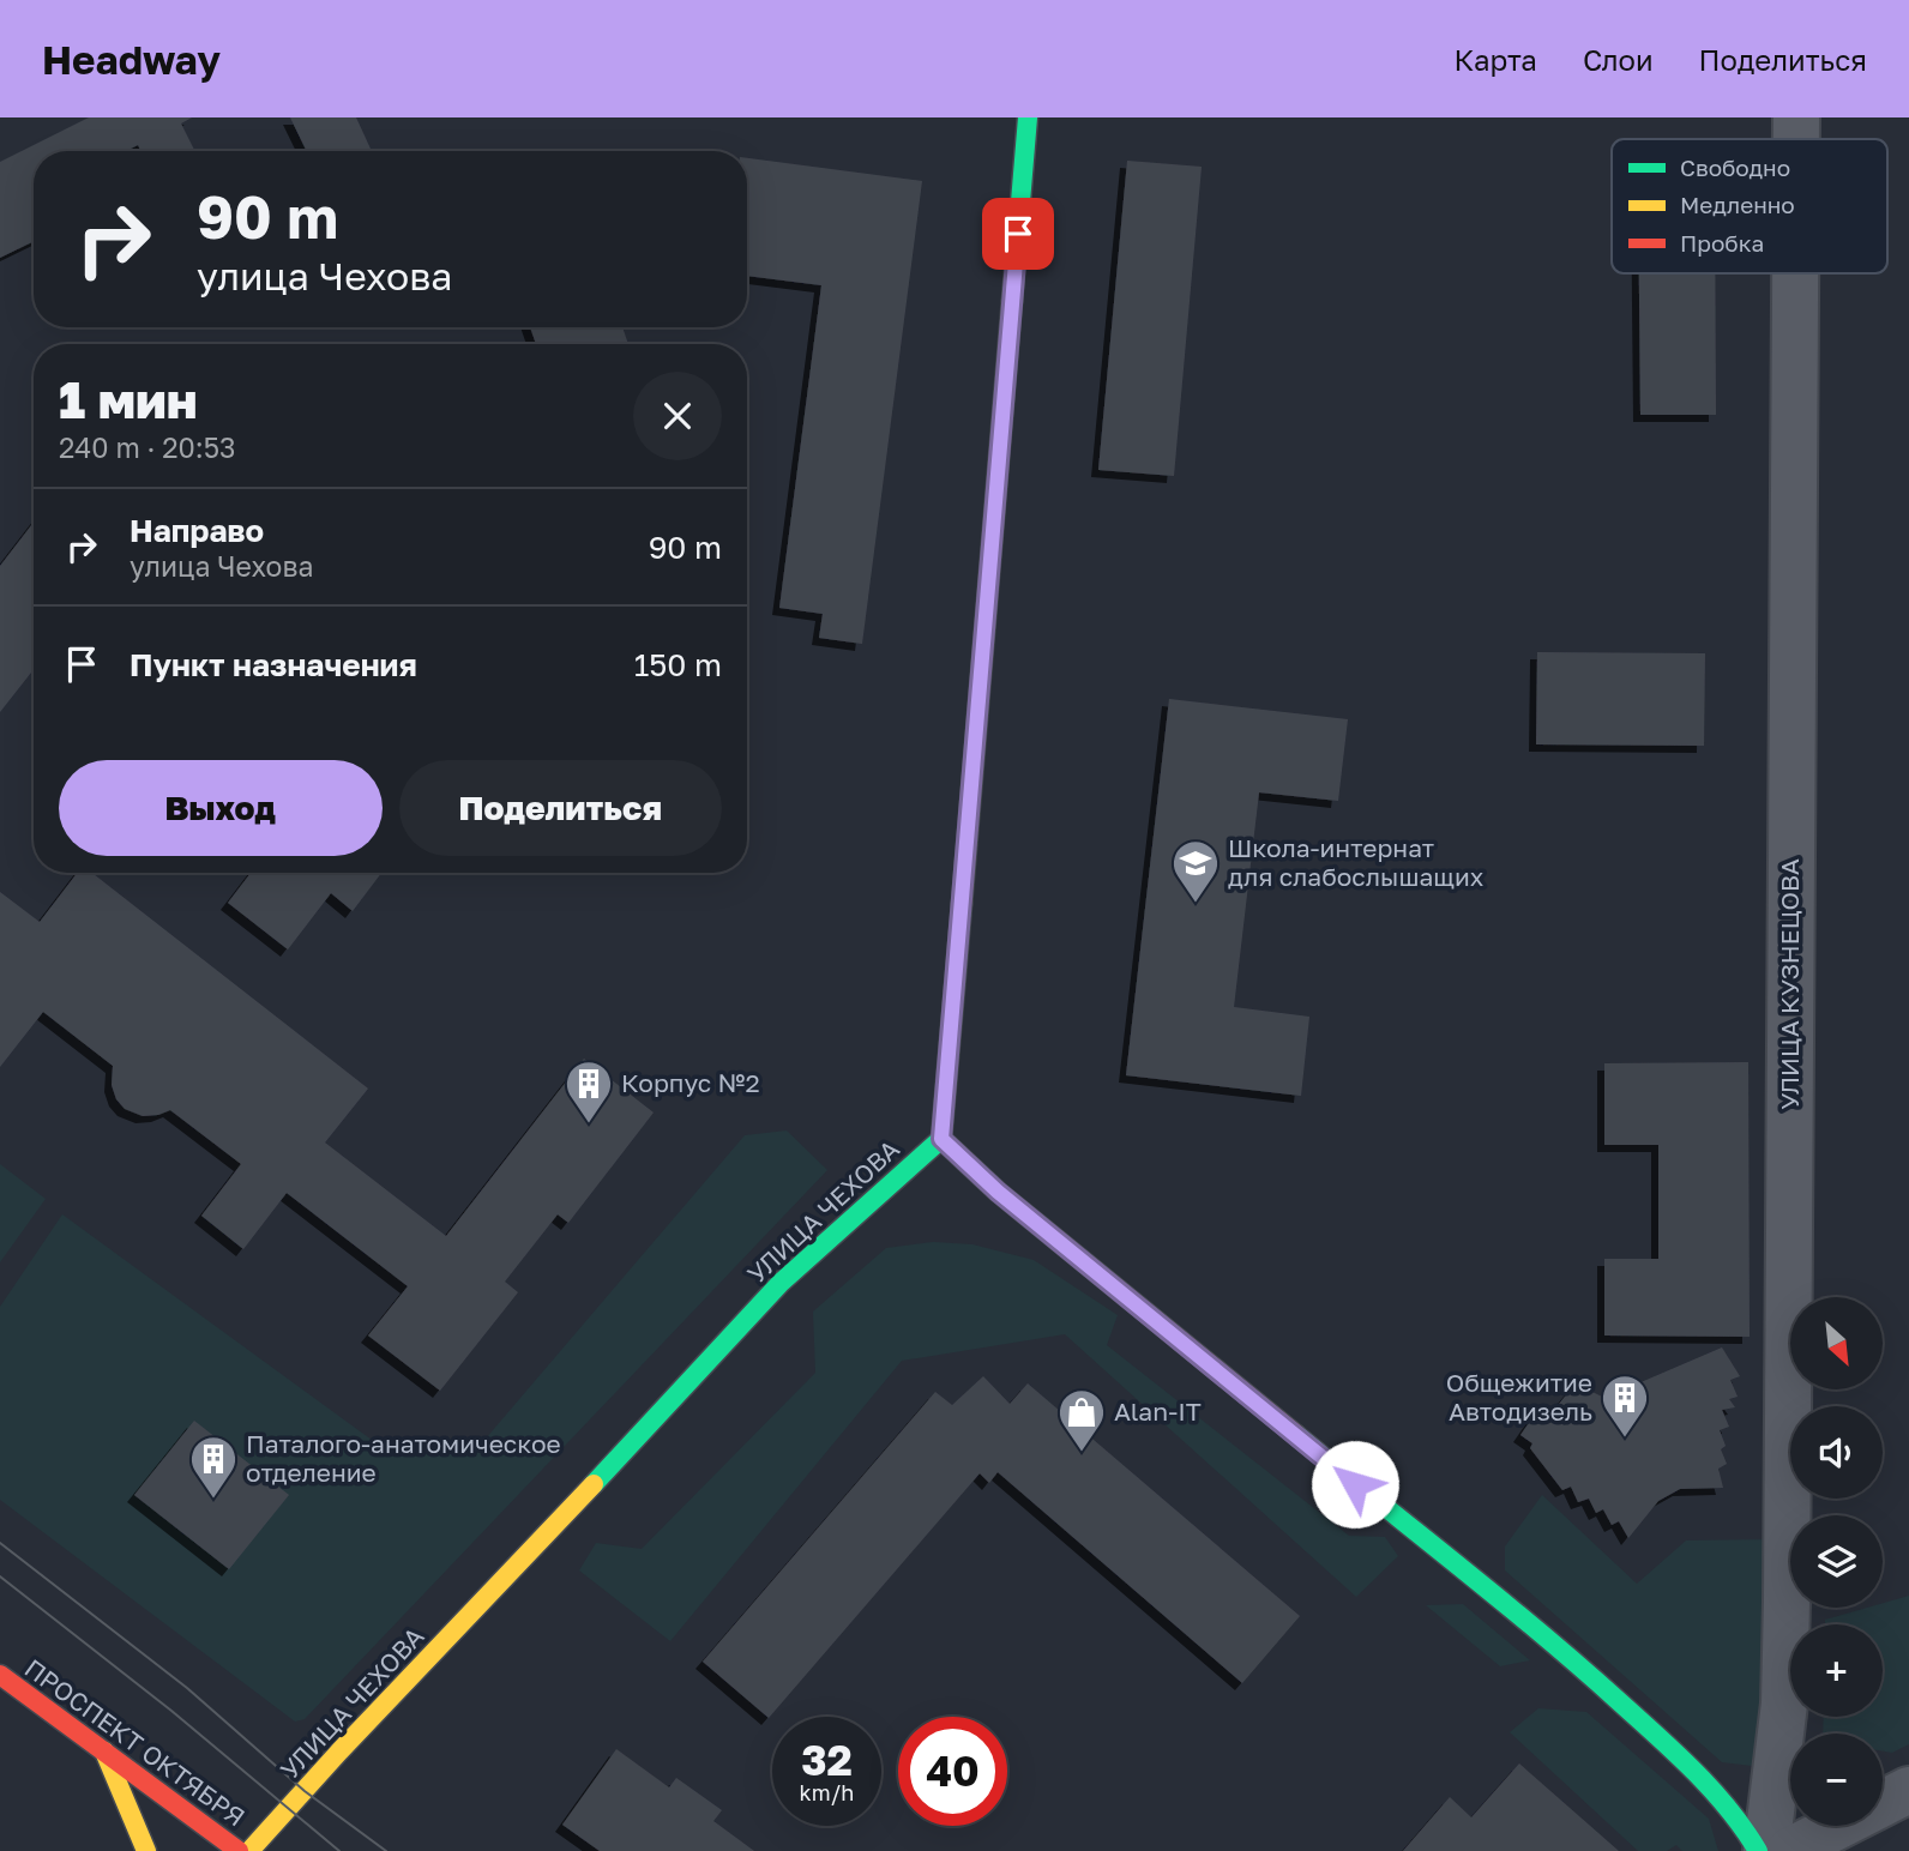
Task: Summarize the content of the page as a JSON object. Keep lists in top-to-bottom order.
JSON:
{
  "streets": {
    "street": ["УЛИЦА КУЗНЕЦОВА", "УЛИЦА ЧЕХОВА", "ПРОСПЕКТ ОКТЯБРЯ"]
  },
  "places": {
    "school or university": ["Школа-интернат для слабослышащих"],
    "building": ["Корпус №2", "Общежитие Автодизель", "Паталого-анатомическое отделение"],
    "shop": ["Alan-IT"]
  },
  "legend": ["Свободно", "Медленно", "Пробка"],
  "north": "bottom right",
  "page": {
    "header": "Headway",
    "nav": ["Карта", "Слои", "Поделиться"],
    "turn": ["90 m", "улица Чехова"],
    "heading": ["1 мин", "240 m · 20:53"],
    "list": [
      {
        "name": "Направо",
        "note": "улица Чехова",
        "value": "90 m"
      },
      {
        "name": "Пункт назначения",
        "value": "150 m"
      }
    ],
    "buttons": ["Выход", "Поделиться"],
    "map_buttons": ["+", "−"],
    "speed": "32 km/h",
    "limit": "40"
  }
}
